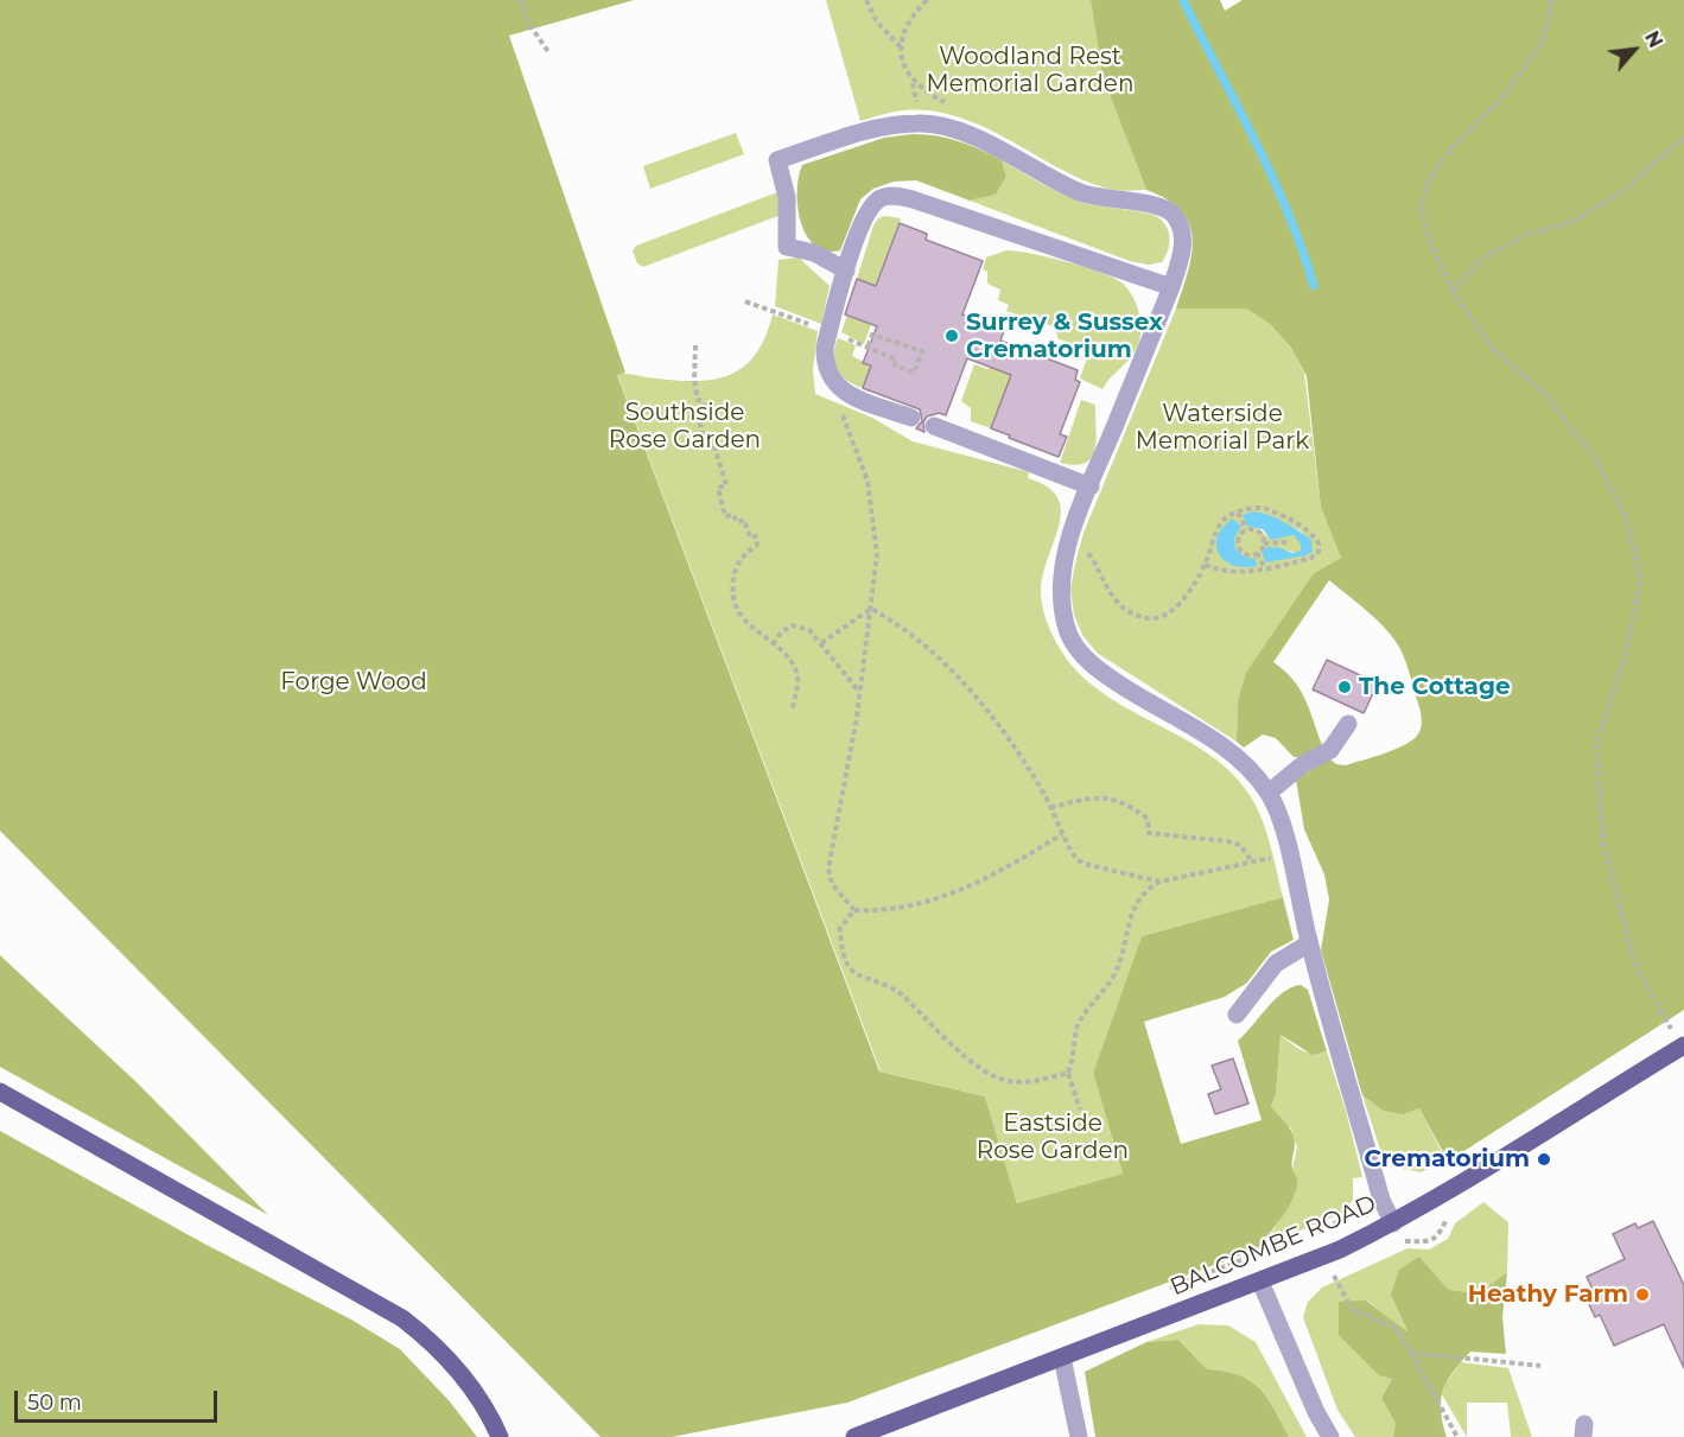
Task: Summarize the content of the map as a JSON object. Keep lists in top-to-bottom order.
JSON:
{
  "streets": {
    "main road": ["BALCOMBE ROAD"]
  },
  "parks": [
    "Woodland Rest Memorial Garden",
    "Southside Rose Garden",
    "Waterside Memorial Park",
    "Forge Wood",
    "Eastside Rose Garden"
  ],
  "places": [
    "Surrey & Sussex Crematorium",
    "The Cottage",
    "Crematorium",
    "Heathy Farm"
  ],
  "scale_bar": "50 m",
  "north": "top right"
}
